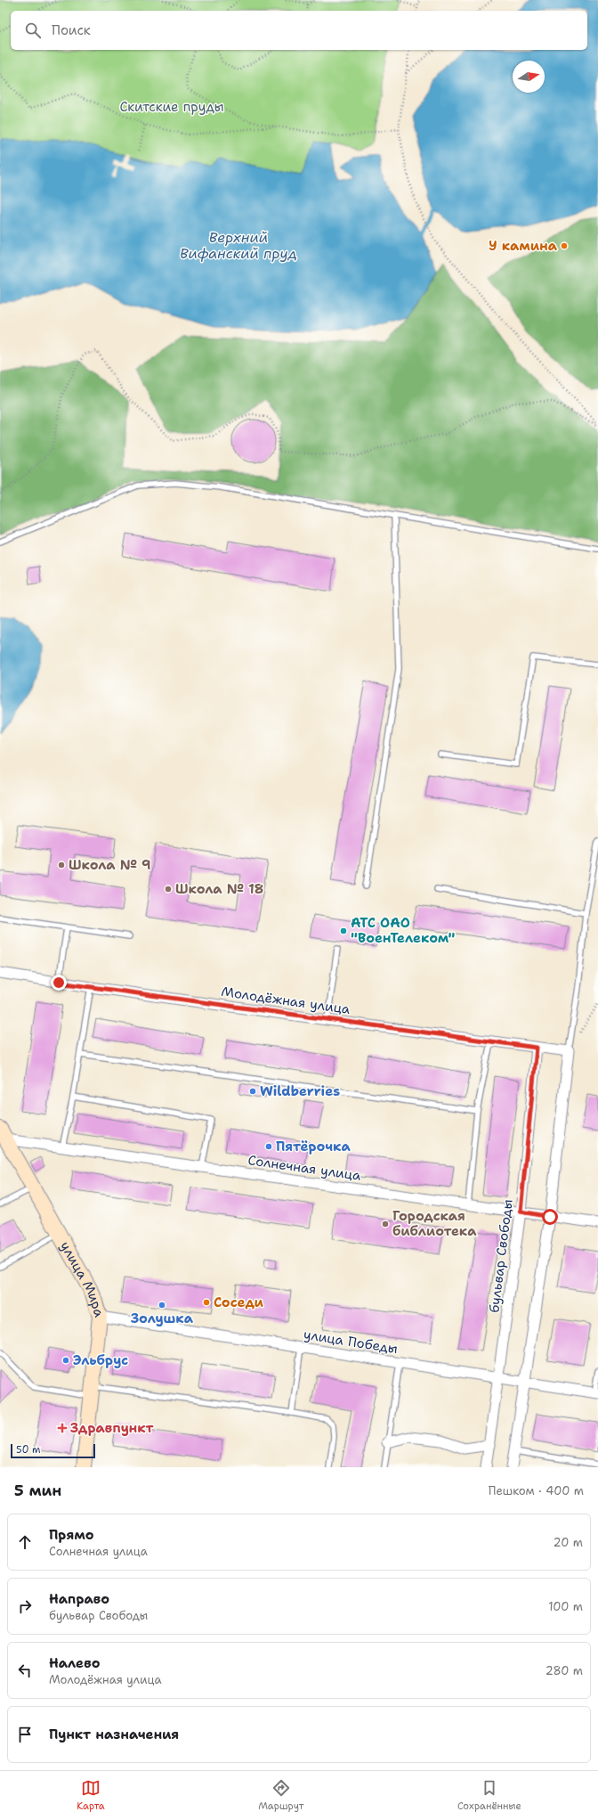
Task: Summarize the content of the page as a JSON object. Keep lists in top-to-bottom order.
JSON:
{
  "streets": {
    "street": [
      "Молодёжная улица",
      "Солнечная улица",
      "бульвар Свободы",
      "улица Мира",
      "улица Победы"
    ]
  },
  "crossings": [
    ["Молодёжная улица", "бульвар Свободы"],
    ["Солнечная улица", "бульвар Свободы"],
    ["Солнечная улица", "улица Мира"],
    ["бульвар Свободы", "улица Победы"],
    ["улица Мира", "улица Победы"]
  ],
  "water": ["Верхний Вифанский пруд"],
  "parks": ["Скитские пруды"],
  "places": {
    "other": [
      "У камина",
      "Школа № 9",
      "Школа № 18",
      "АТС ОАО \"ВоенТелеком\"",
      "Wildberries",
      "Пятёрочка",
      "Городская библиотека",
      "Соседи",
      "Золушка",
      "Эльбрус"
    ],
    "health": ["Здравпункт"]
  },
  "scale_bar": "50 m",
  "north": "right",
  "page": {
    "search": "Поиск",
    "scale": "50 m",
    "heading": ["5 мин", "Пешком · 400 m"],
    "list": [
      ["Прямо", "Солнечная улица", "20 m"],
      ["Направо", "бульвар Свободы", "100 m"],
      ["Налево", "Молодёжная улица", "280 m"],
      "Пункт назначения"
    ],
    "nav": ["Карта", "Маршрут", "Сохранённые"]
  }
}
